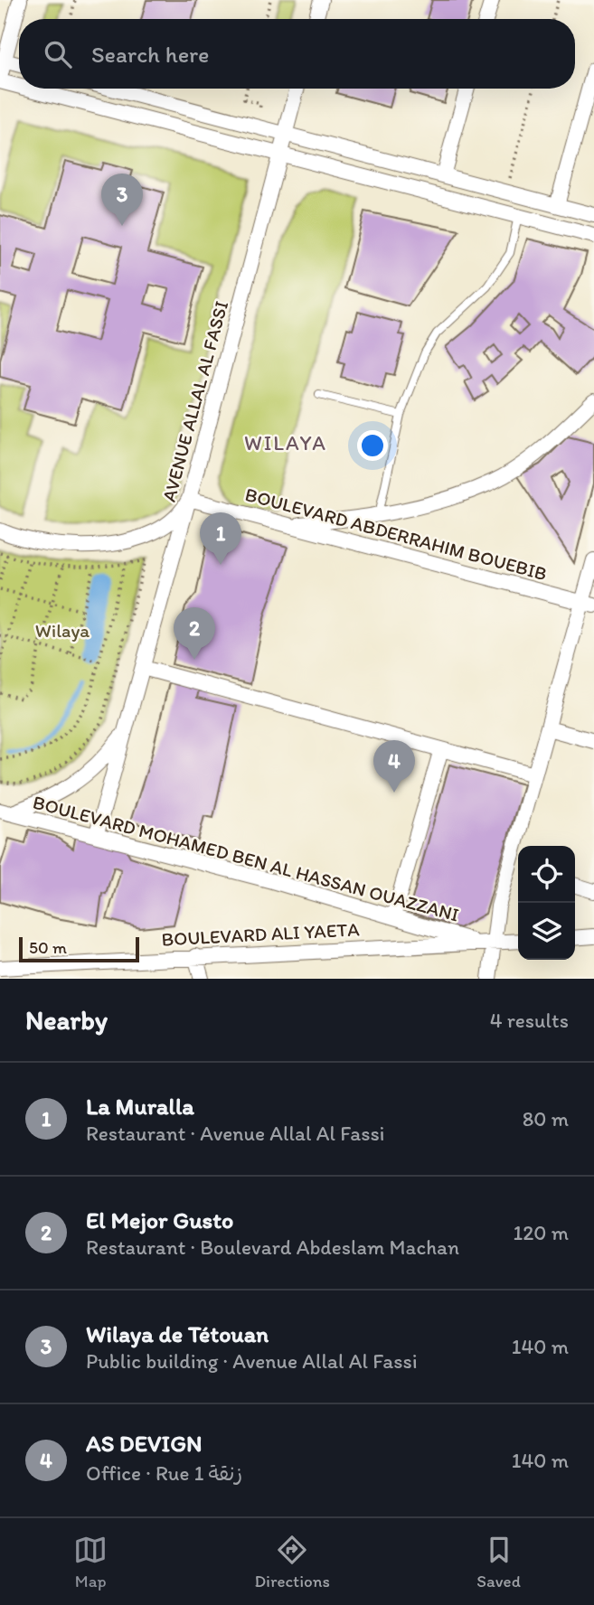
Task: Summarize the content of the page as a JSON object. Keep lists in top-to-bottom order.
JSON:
{
  "streets": {
    "street": [
      "AVENUE ALLAL AL FASSI",
      "BOULEVARD ABDERRAHIM BOUEBIB",
      "BOULEVARD MOHAMED BEN AL HASSAN OUAZZANI",
      "BOULEVARD ALI YAETA"
    ]
  },
  "crossings": [
    ["AVENUE ALLAL AL FASSI", "BOULEVARD ABDERRAHIM BOUEBIB"],
    ["AVENUE ALLAL AL FASSI", "BOULEVARD MOHAMED BEN AL HASSAN OUAZZANI"],
    ["BOULEVARD MOHAMED BEN AL HASSAN OUAZZANI", "BOULEVARD ALI YAETA"]
  ],
  "districts": ["WILAYA"],
  "parks": ["Wilaya"],
  "scale_bar": "50 m",
  "page": {
    "search": "Search here",
    "pins": [
      "3",
      "1",
      "2",
      "4"
    ],
    "scale": "50 m",
    "heading": ["Nearby", "4 results"],
    "list": [
      {
        "mark": "1",
        "name": "La Muralla",
        "note": "Restaurant · Avenue Allal Al Fassi",
        "value": "80 m"
      },
      {
        "mark": "2",
        "name": "El Mejor Gusto",
        "note": "Restaurant · Boulevard Abdeslam Machan",
        "value": "120 m"
      },
      {
        "mark": "3",
        "name": "Wilaya de Tétouan",
        "note": "Public building · Avenue Allal Al Fassi",
        "value": "140 m"
      },
      {
        "mark": "4",
        "name": "AS DEVIGN",
        "note": "Office · Rue 1 زنقة",
        "value": "140 m"
      }
    ],
    "nav": ["Map", "Directions", "Saved"]
  }
}
